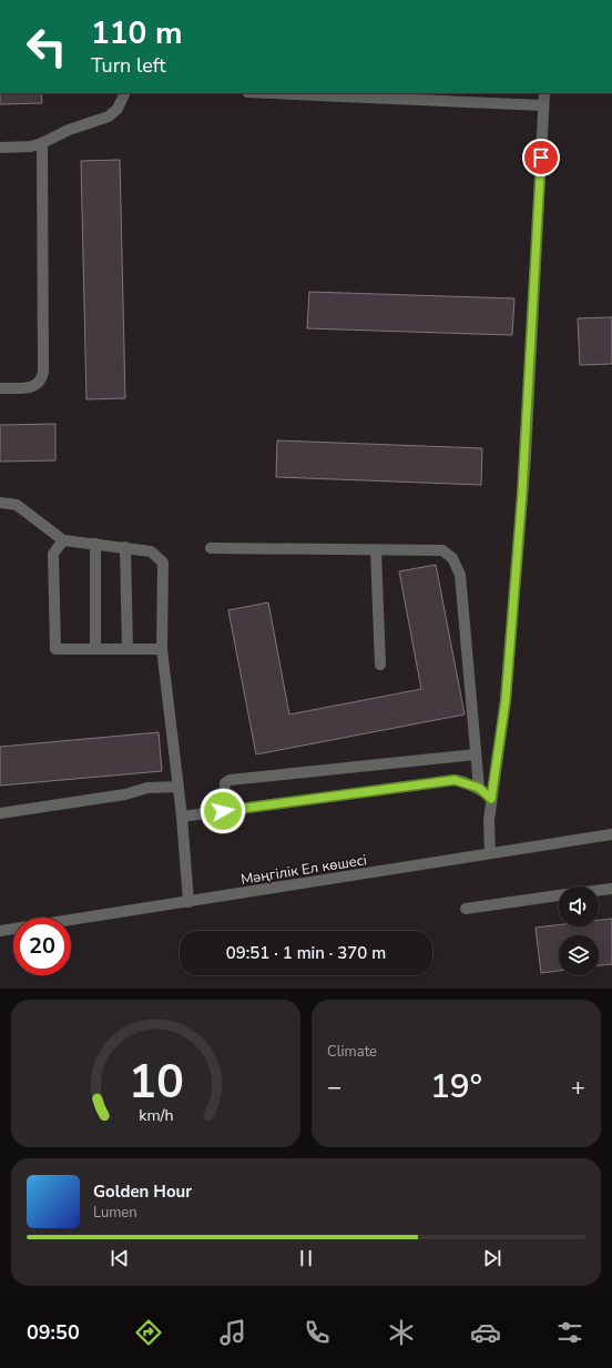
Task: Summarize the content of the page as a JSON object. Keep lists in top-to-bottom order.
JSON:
{
  "streets": {
    "street": ["Мәңгілік Ел көшесі"]
  },
  "page": {
    "turn": ["110 m", "Turn left"],
    "limit": "20",
    "trip": "09:51 · 1 min · 370 m",
    "tile": "Climate",
    "heat": ["−", "19°", "+"],
    "song": ["Golden Hour", "Lumen"],
    "tabs": "09:50",
    "gauge": ["10", "km/h"]
  }
}
